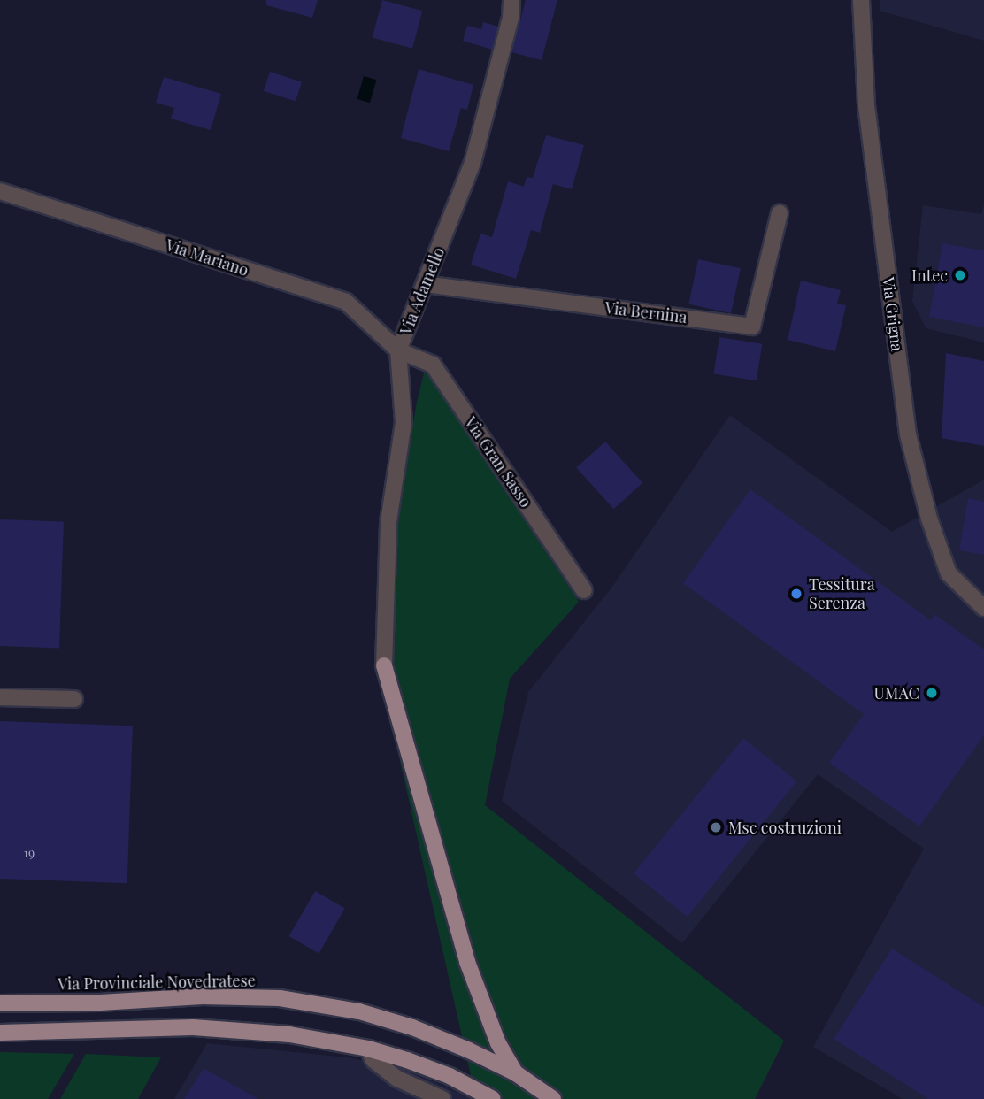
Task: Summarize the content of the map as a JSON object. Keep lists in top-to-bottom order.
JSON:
{
  "streets": {
    "main road": ["Via Provinciale Novedratese"],
    "street": [
      "Via Mariano",
      "Via Adamello",
      "Via Bernina",
      "Via Grigna",
      "Via Gran Sasso"
    ]
  },
  "crossings": [
    ["Via Mariano", "Via Adamello"],
    ["Via Mariano", "Via Gran Sasso"],
    ["Via Adamello", "Via Bernina"],
    ["Via Adamello", "Via Gran Sasso"]
  ],
  "places": [
    "Intec",
    "Tessitura Serenza",
    "UMAC",
    "Msc costruzioni"
  ],
  "house_numbers": ["19"]
}
